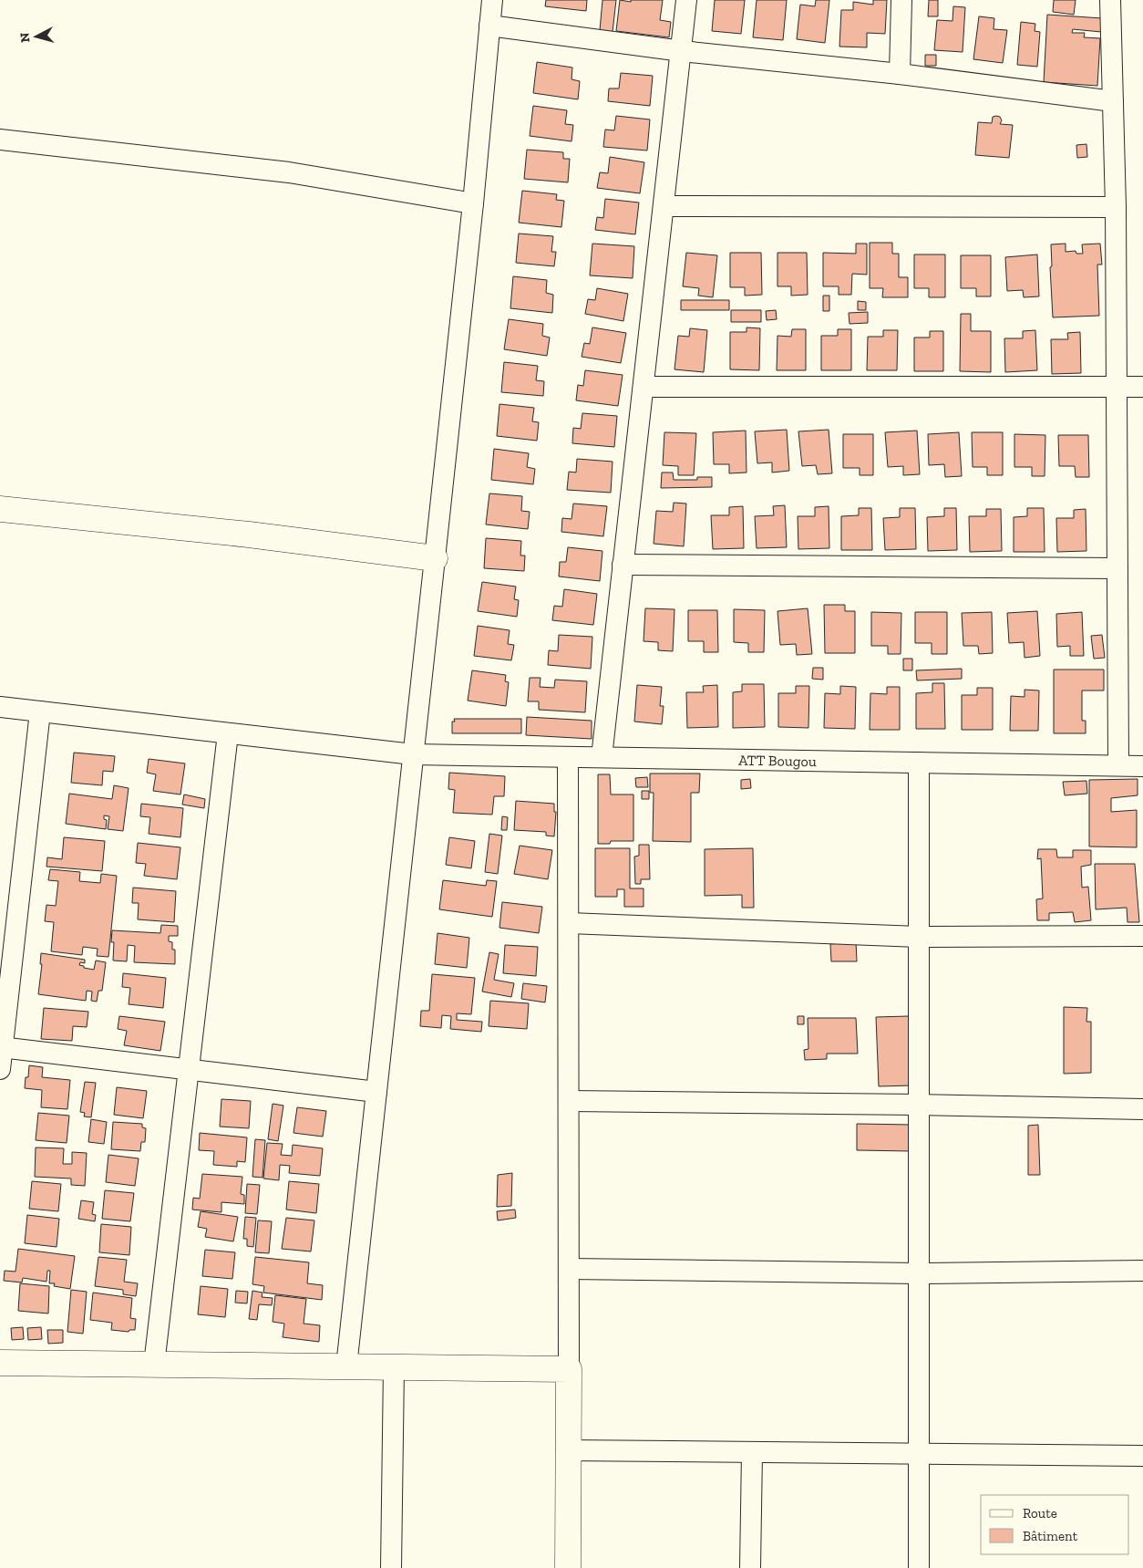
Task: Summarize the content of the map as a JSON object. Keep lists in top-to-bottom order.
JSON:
{
  "streets": {
    "street": ["ATT Bougou"]
  },
  "legend": ["Route", "Bâtiment"],
  "north": "left"
}
